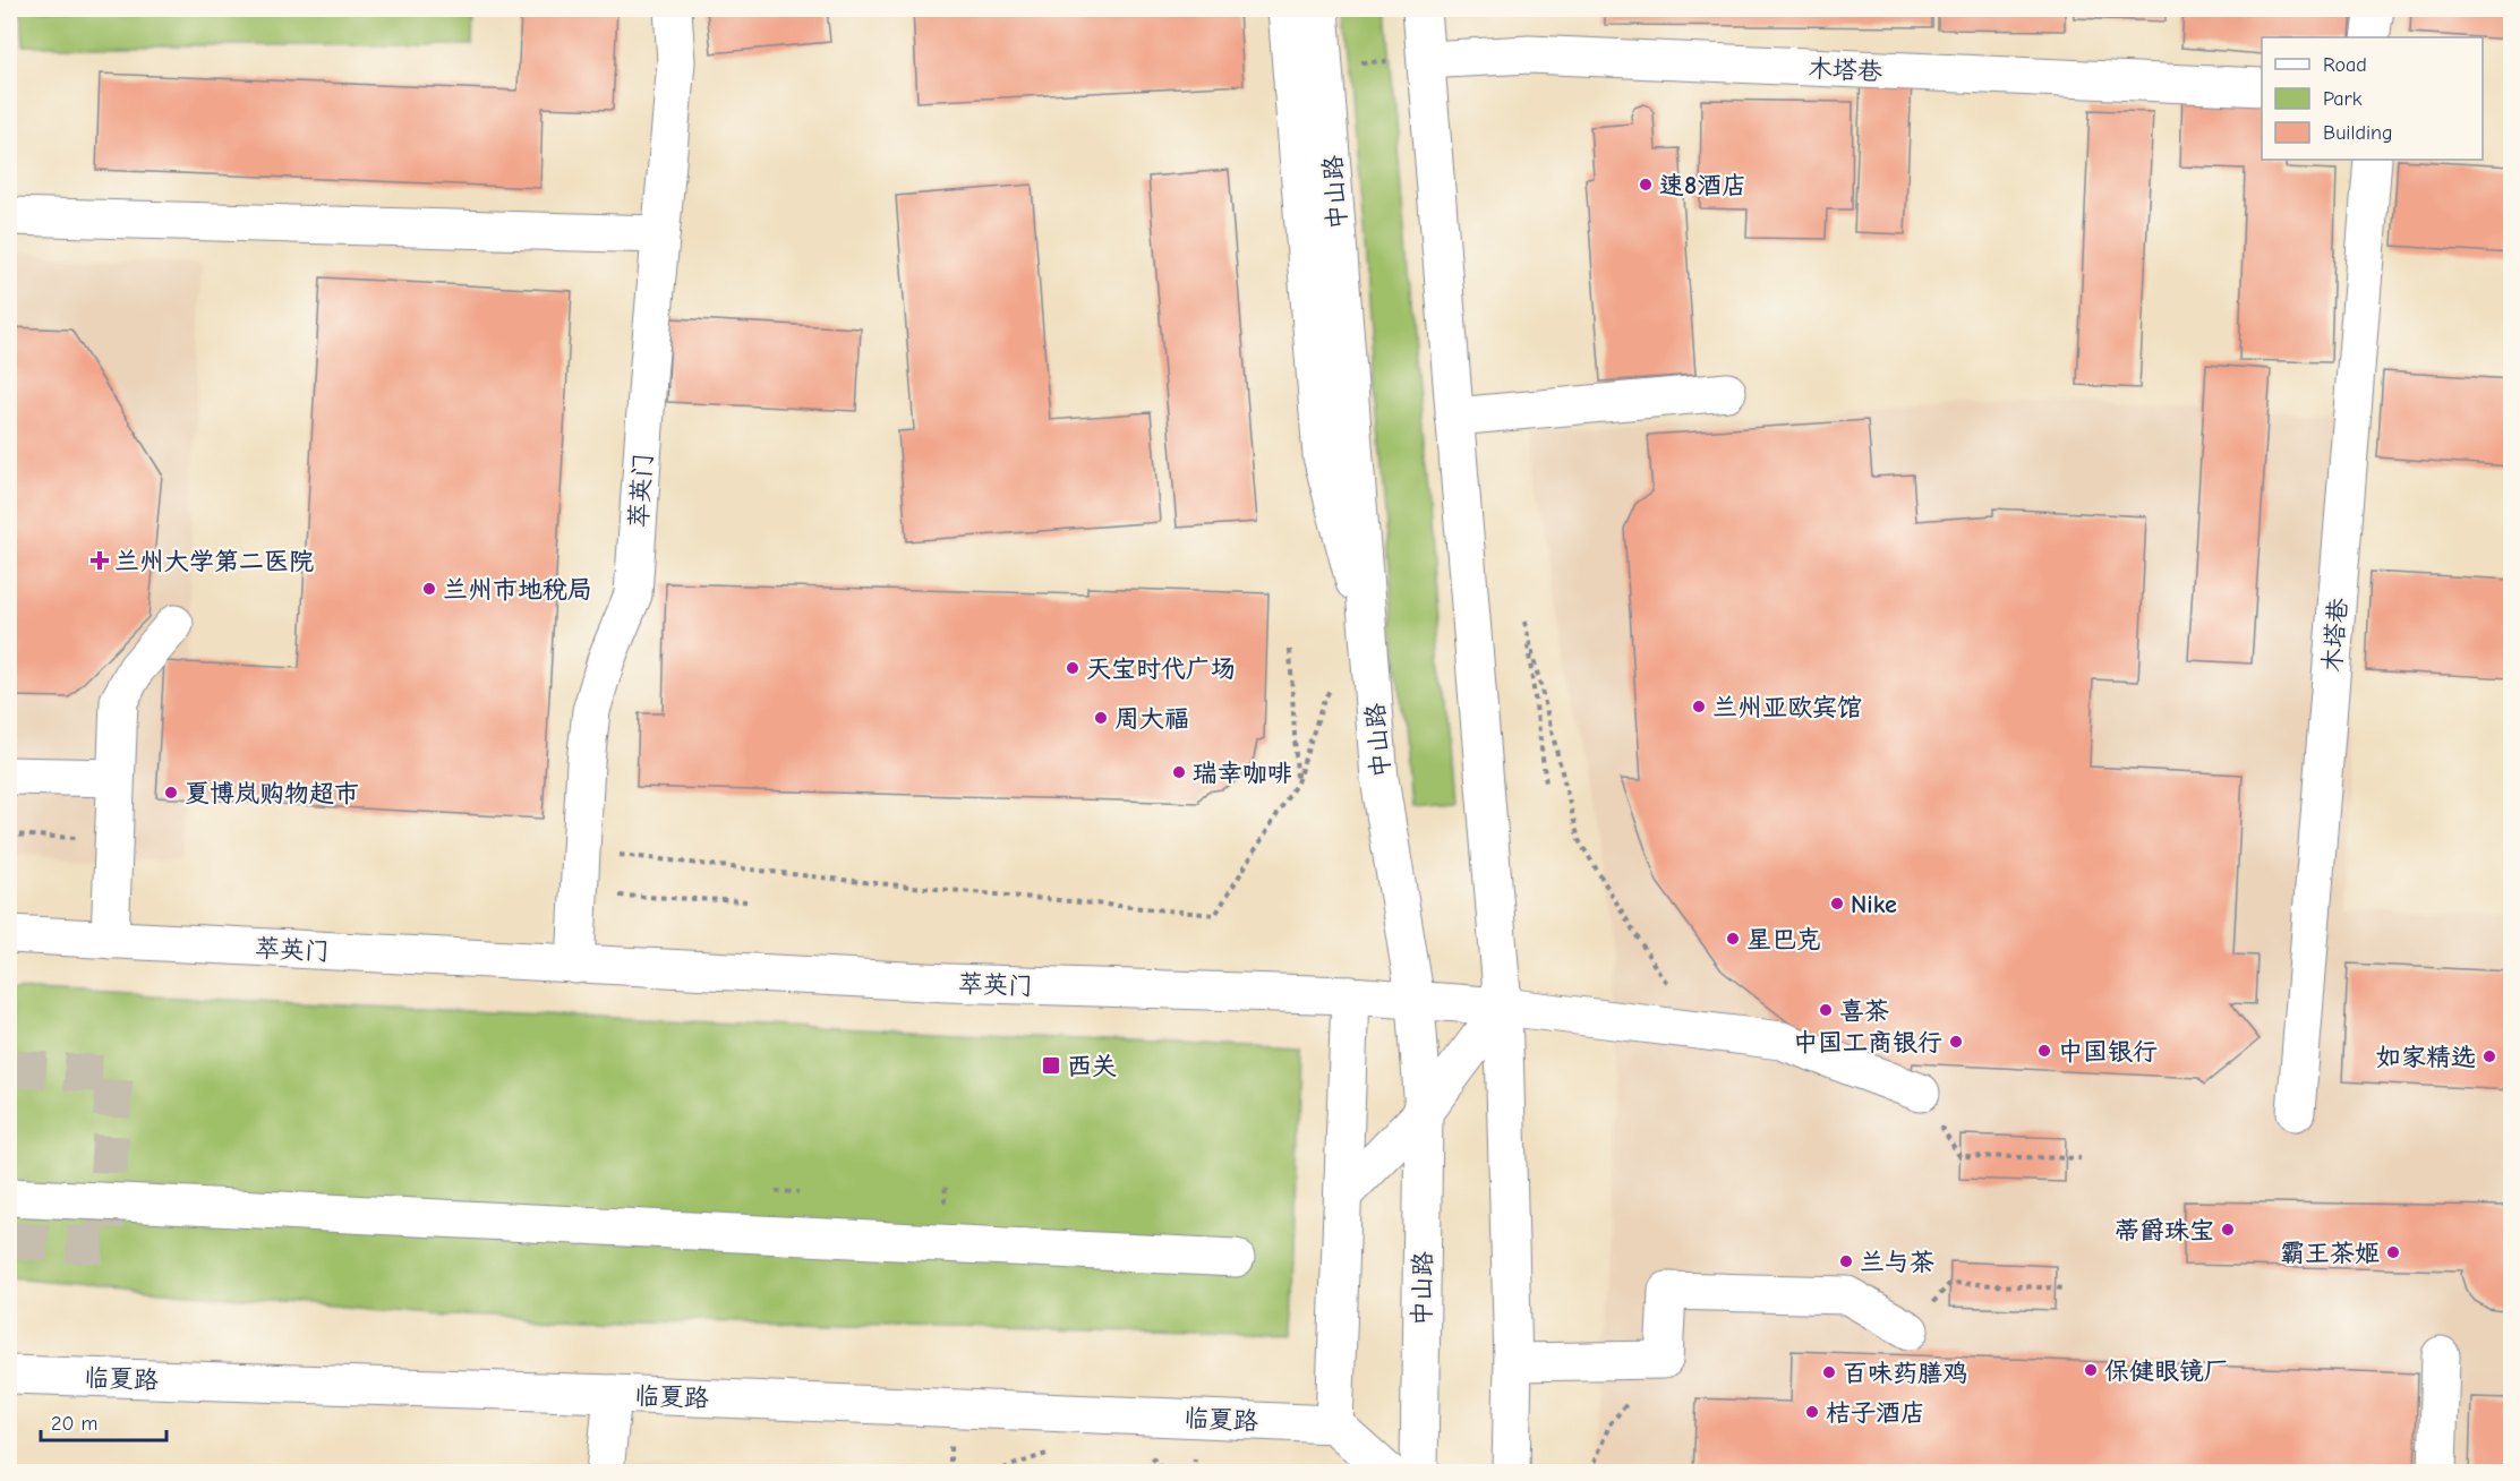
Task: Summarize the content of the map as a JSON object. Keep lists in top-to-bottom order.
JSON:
{
  "streets": {
    "main road": [
      "木塔巷",
      "中山路",
      "萃英门",
      "临夏路"
    ]
  },
  "crossings": [
    ["中山路", "萃英门"]
  ],
  "places": {
    "other": [
      "速8酒店",
      "兰州市地税局",
      "天宝时代广场",
      "兰州亚欧宾馆",
      "周大福",
      "瑞幸咖啡",
      "夏博岚购物超市",
      "Nike",
      "星巴克",
      "喜茶",
      "中国工商银行",
      "中国银行",
      "如家精选",
      "蒂爵珠宝",
      "霸王茶姬",
      "兰与茶",
      "保健眼镜厂",
      "百味药膳鸡",
      "桔子酒店"
    ],
    "health": ["兰州大学第二医院"],
    "transit": ["西关"]
  },
  "legend": ["Road", "Park", "Building"],
  "scale_bar": "20 m"
}
